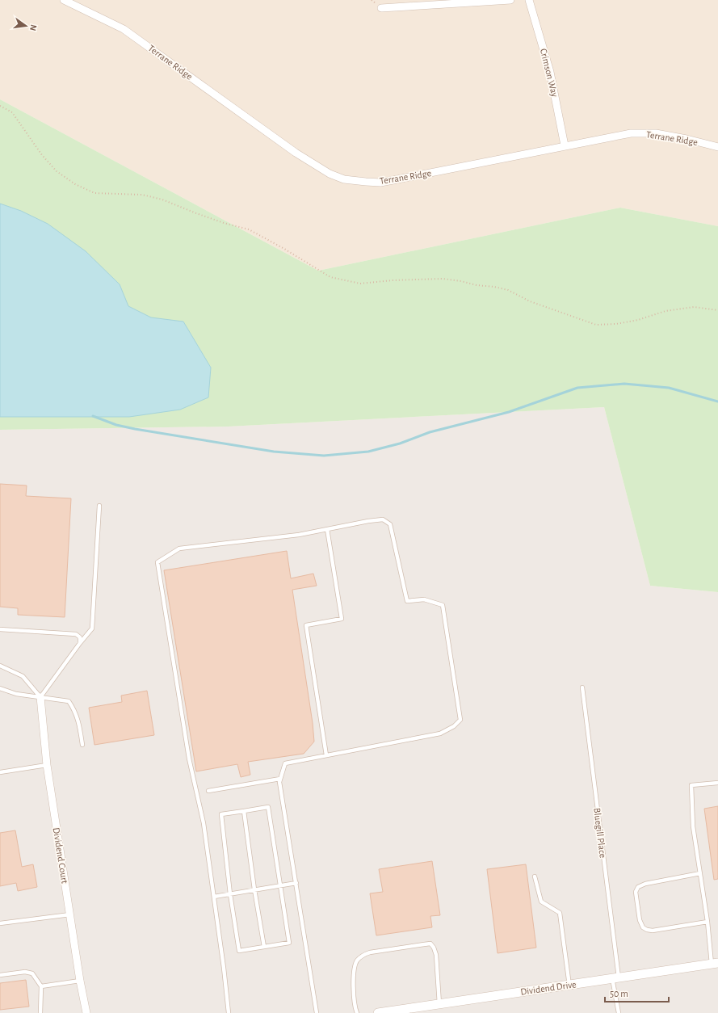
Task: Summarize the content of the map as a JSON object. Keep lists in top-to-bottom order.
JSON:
{
  "streets": {
    "street": [
      "Terrane Ridge",
      "Crimson Way",
      "Dividend Court",
      "Dividend Drive"
    ],
    "lane": ["Bluegill Place"]
  },
  "crossings": [
    ["Terrane Ridge", "Crimson Way"],
    ["Bluegill Place", "Dividend Drive"]
  ],
  "scale_bar": "50 m",
  "north": "right"
}
